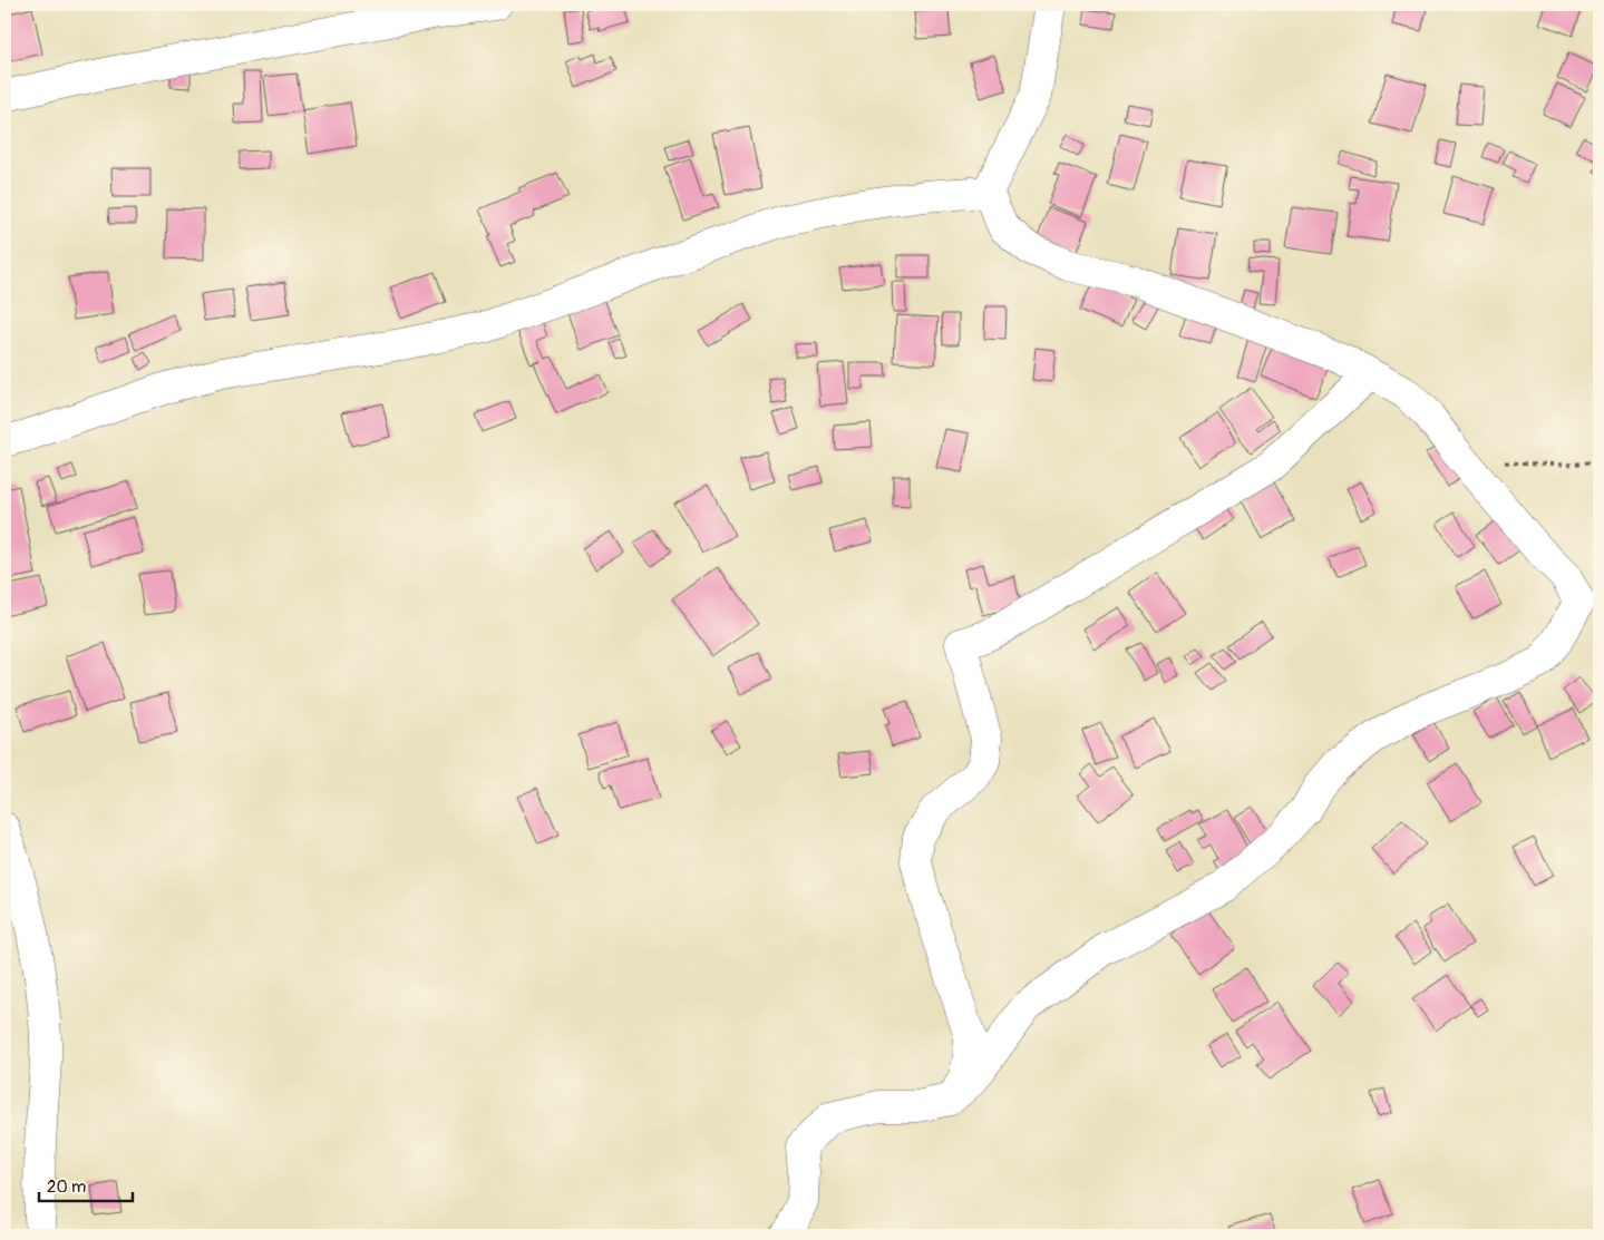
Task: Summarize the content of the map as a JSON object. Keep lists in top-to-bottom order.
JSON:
{
  "scale_bar": "20 m"
}
